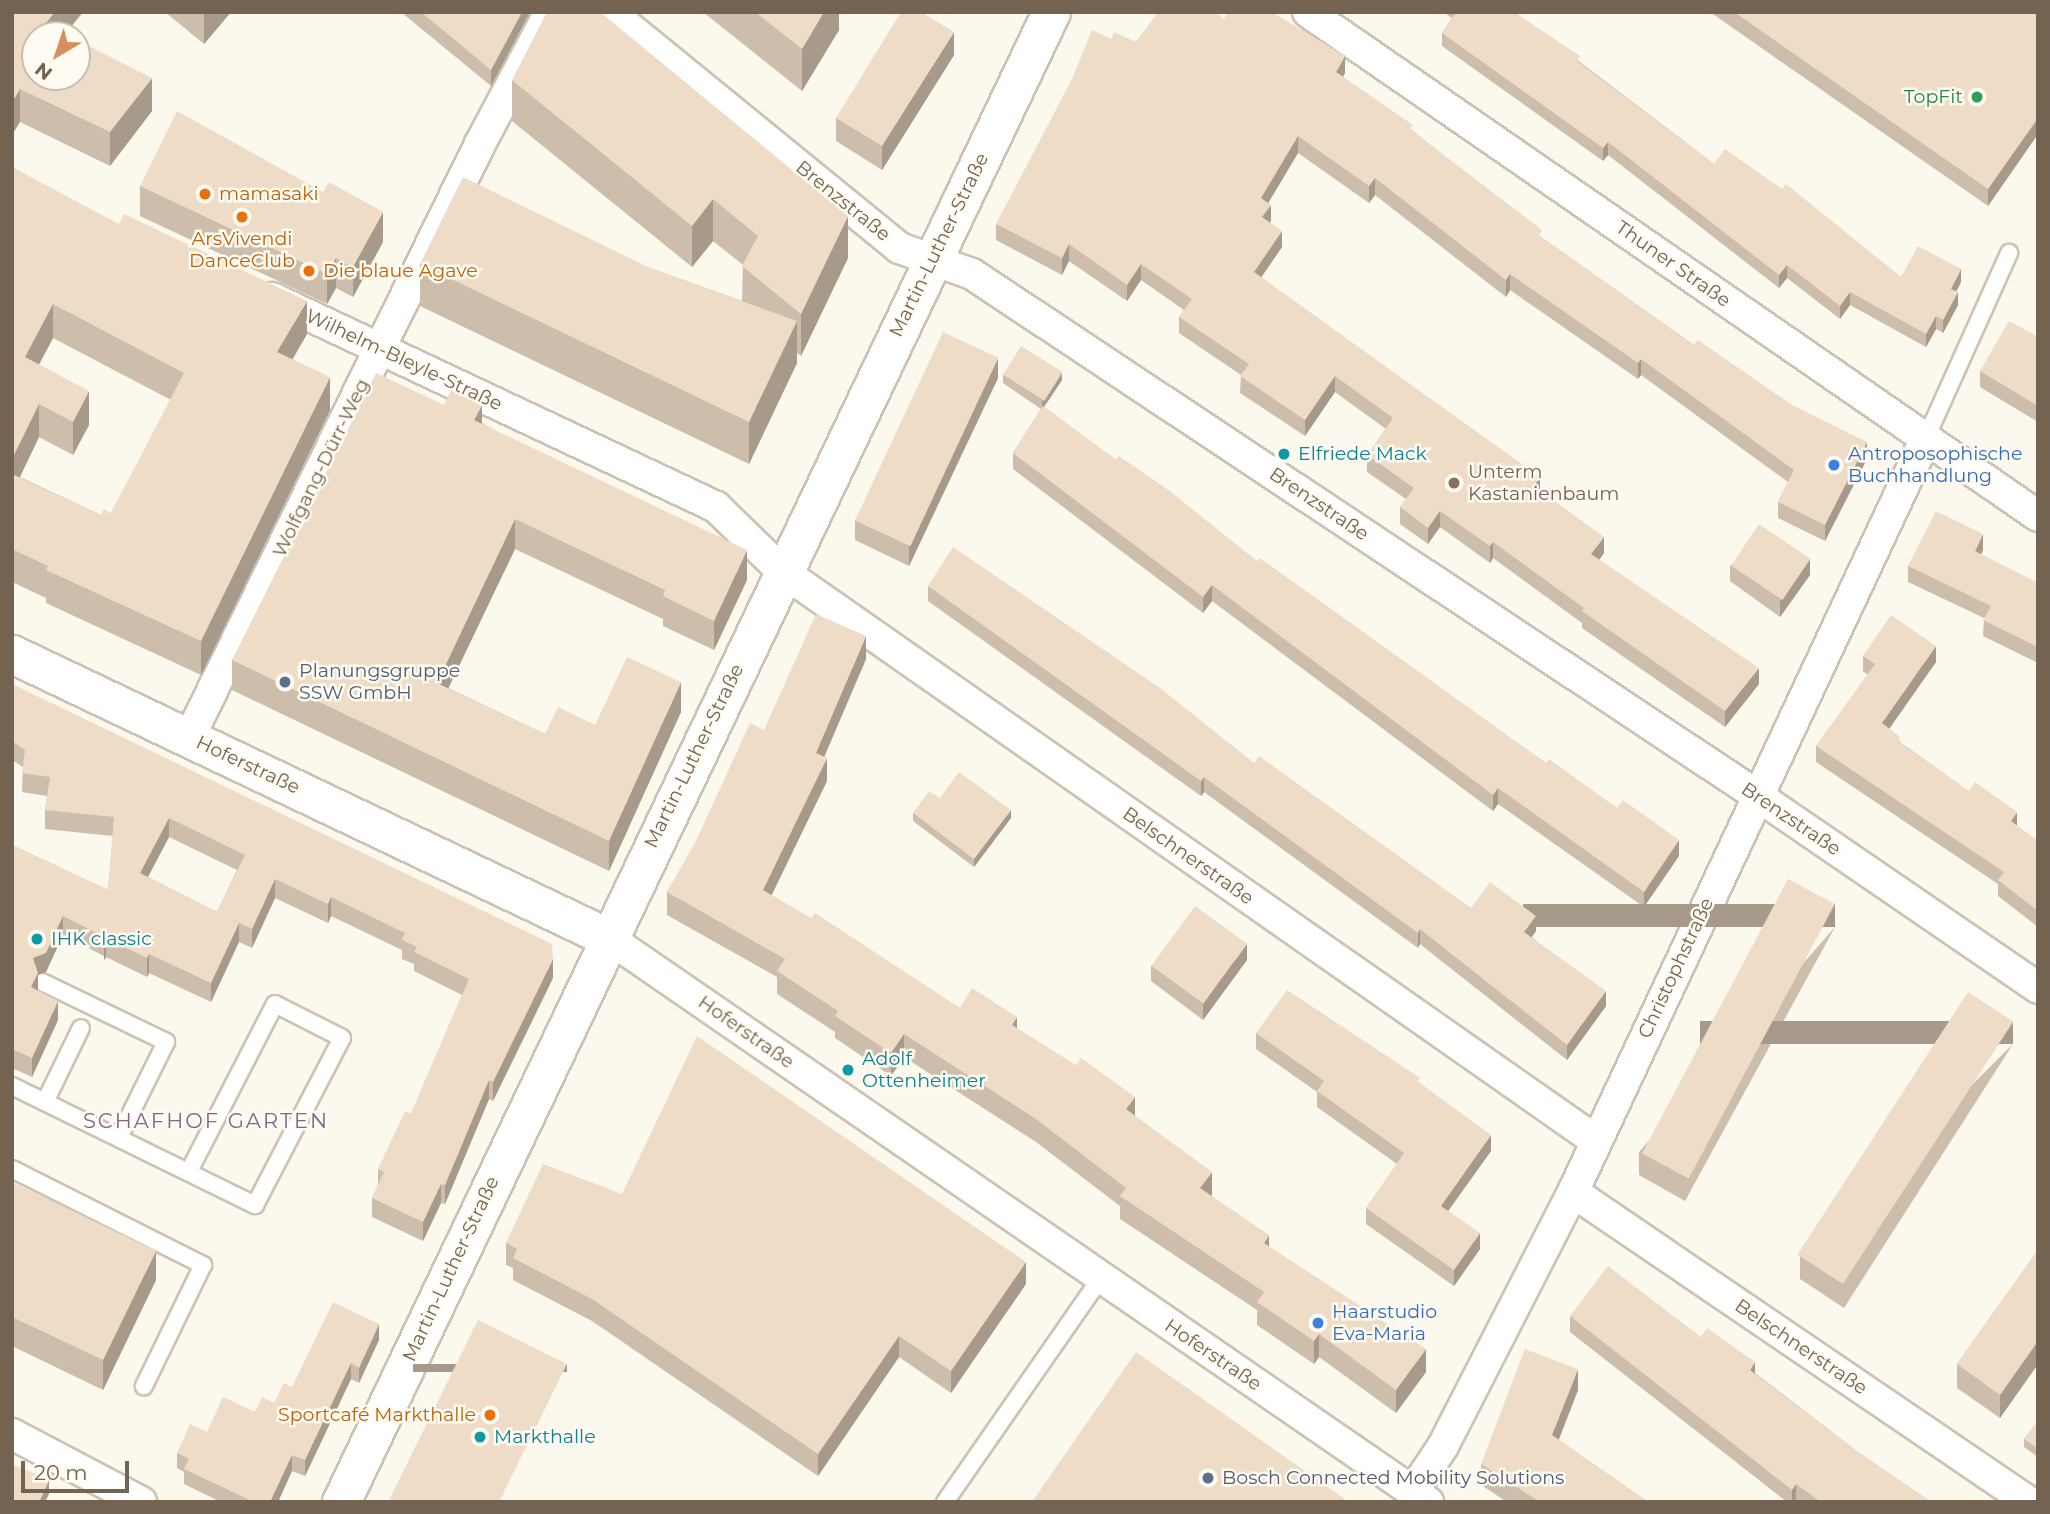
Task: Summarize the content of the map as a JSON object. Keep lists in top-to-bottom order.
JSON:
{
  "streets": {
    "street": [
      "Brenzstraße",
      "Martin-Luther-Straße",
      "Thuner Straße",
      "Wilhelm-Bleyle-Straße",
      "Wolfgang-Dürr-Weg",
      "Hoferstraße",
      "Belschnerstraße",
      "Christophstraße"
    ]
  },
  "crossings": [
    ["Brenzstraße", "Martin-Luther-Straße"],
    ["Brenzstraße", "Christophstraße"],
    ["Martin-Luther-Straße", "Wilhelm-Bleyle-Straße"],
    ["Martin-Luther-Straße", "Hoferstraße"],
    ["Martin-Luther-Straße", "Belschnerstraße"],
    ["Thuner Straße", "Christophstraße"],
    ["Wilhelm-Bleyle-Straße", "Wolfgang-Dürr-Weg"],
    ["Wilhelm-Bleyle-Straße", "Belschnerstraße"],
    ["Wolfgang-Dürr-Weg", "Hoferstraße"],
    ["Hoferstraße", "Christophstraße"],
    ["Belschnerstraße", "Christophstraße"]
  ],
  "districts": ["SCHAFHOF GARTEN"],
  "places": [
    "TopFit",
    "mamasaki",
    "ArsVivendi DanceClub",
    "Die blaue Agave",
    "Elfriede Mack",
    "Antroposophische Buchhandlung",
    "Unterm Kastanienbaum",
    "Planungsgruppe SSW GmbH",
    "IHK classic",
    "Adolf Ottenheimer",
    "Haarstudio Eva-Maria",
    "Sportcafé Markthalle",
    "Markthalle",
    "Bosch Connected Mobility Solutions"
  ],
  "scale_bar": "20 m",
  "north": "bottom left"
}
